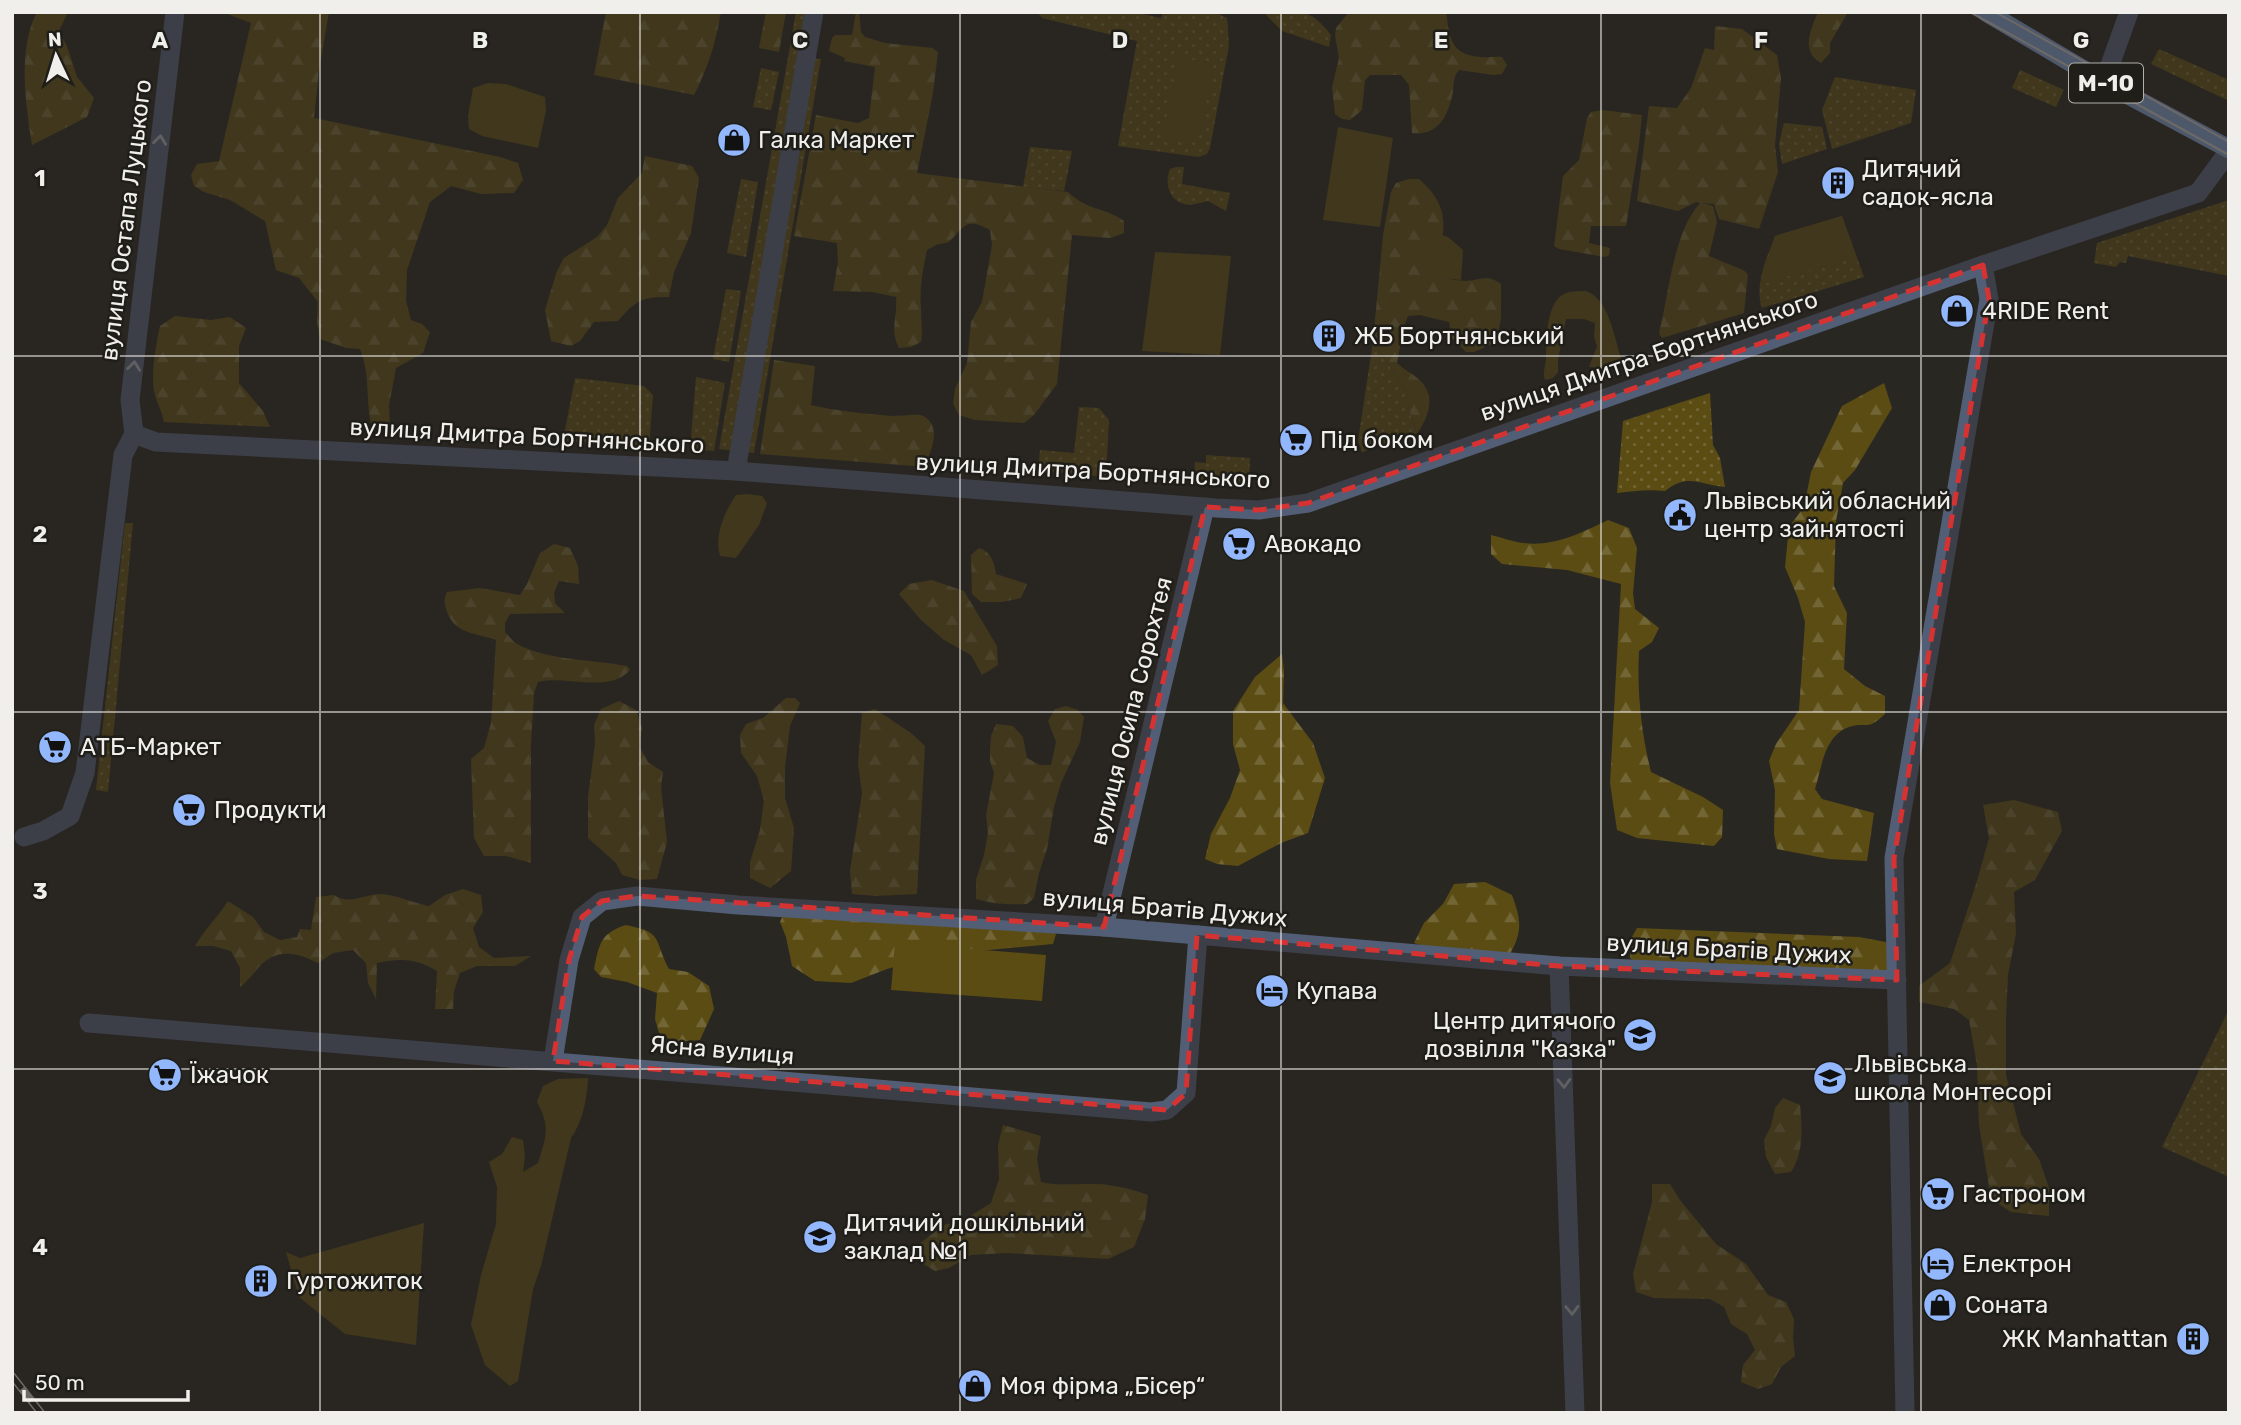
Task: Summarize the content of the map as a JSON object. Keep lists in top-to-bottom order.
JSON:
{
  "streets": {
    "main road": ["М-10"],
    "street": [
      "вулиця Остапа Луцького",
      "вулиця Дмитра Бортнянського",
      "вулиця Осипа Сорохтея",
      "вулиця Братів Дужих",
      "Ясна вулиця"
    ]
  },
  "crossings": [
    ["М-10", "вулиця Дмитра Бортнянського"],
    ["вулиця Остапа Луцького", "вулиця Дмитра Бортнянського"],
    ["вулиця Дмитра Бортнянського", "вулиця Осипа Сорохтея"],
    ["вулиця Осипа Сорохтея", "вулиця Братів Дужих"],
    ["вулиця Братів Дужих", "Ясна вулиця"]
  ],
  "one_way": ["вулиця Остапа Луцького"],
  "places": {
    "shop": [
      "Галка Маркет",
      "4RIDE Rent",
      "Соната",
      "Моя фірма „Бісер“"
    ],
    "building": [
      "Дитячий садок-ясла",
      "ЖБ Бортнянський",
      "Гуртожиток",
      "ЖК Manhattan"
    ],
    "supermarket": [
      "Під боком",
      "Авокадо",
      "АТБ-Маркет",
      "Продукти",
      "Їжачок",
      "Гастроном"
    ],
    "public building": ["Львівський обласний центр зайнятості"],
    "hotel": ["Купава", "Електрон"],
    "school or university": ["Центр дитячого дозвілля \"Казка\"", "Львівська школа Монтесорі", "Дитячий дошкільний заклад №1"]
  },
  "scale_bar": "50 m",
  "north": "top",
  "grid": {
    "columns": [
      "A",
      "B",
      "C",
      "D",
      "E",
      "F",
      "G"
    ],
    "rows": [
      "1",
      "2",
      "3",
      "4"
    ]
  }
}
